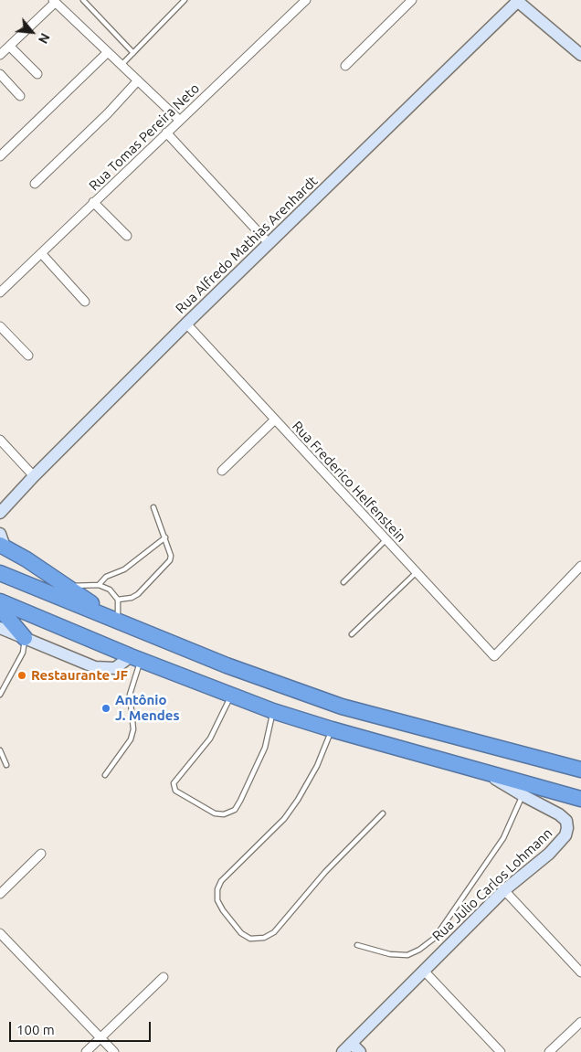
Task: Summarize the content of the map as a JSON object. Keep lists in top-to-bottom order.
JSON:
{
  "streets": {
    "main road": ["Rua Alfredo Mathias Arenhardt", "Rua Julio Carlos Lohmann"],
    "street": ["Rua Tomas Pereira Neto", "Rua Frederico Helfenstein"]
  },
  "crossings": [
    ["Rua Alfredo Mathias Arenhardt", "Rua Frederico Helfenstein"]
  ],
  "places": ["Restaurante JF", "Antônio J. Mendes"],
  "scale_bar": "100 m",
  "north": "bottom right"
}
